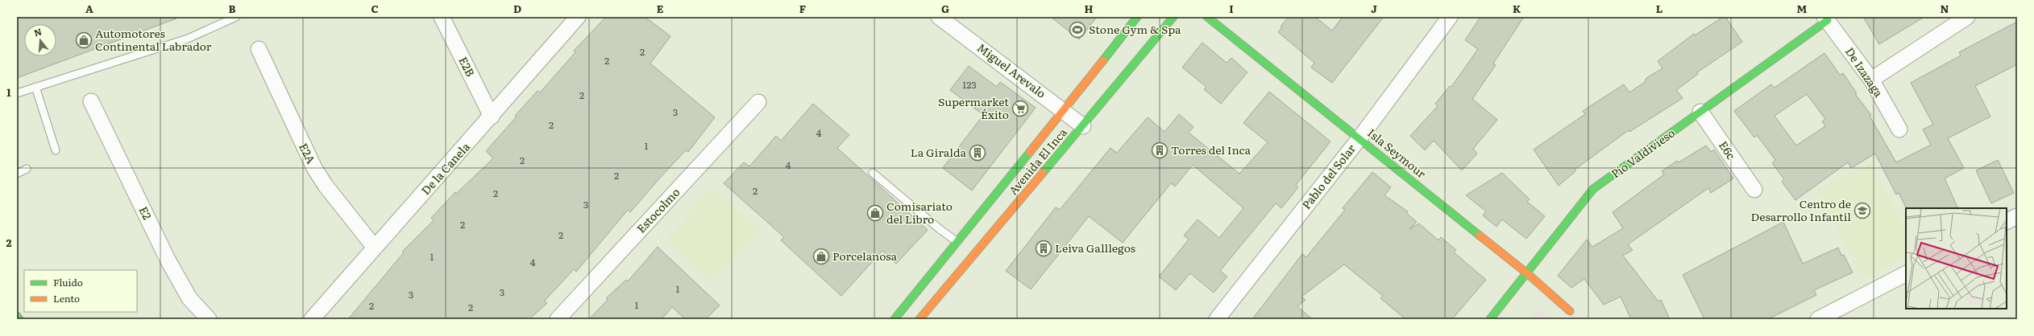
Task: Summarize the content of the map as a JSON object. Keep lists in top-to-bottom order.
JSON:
{
  "streets": {
    "street": [
      "E2B",
      "Miguel Arevalo",
      "De Izazaga",
      "E6c",
      "E2A",
      "Isla Seymour",
      "Pío Valdivieso",
      "Avenida El Inca",
      "De la Canela",
      "Pablo del Solar",
      "Estocolmo",
      "E2"
    ]
  },
  "crossings": [
    ["E2B", "De la Canela"],
    ["Miguel Arevalo", "Avenida El Inca"],
    ["De Izazaga", "Pío Valdivieso"],
    ["E6c", "Pío Valdivieso"],
    ["E2A", "De la Canela"],
    ["Isla Seymour", "Pío Valdivieso"],
    ["Isla Seymour", "Pablo del Solar"]
  ],
  "places": {
    "sports": ["Stone Gym & Spa"],
    "shop": ["Automotores Continental Labrador", "Comisariato del Libro", "Porcelanosa"],
    "supermarket": ["Supermarket Éxito"],
    "building": ["Torres del Inca", "La Giralda", "Leiva Galllegos"],
    "school or university": ["Centro de Desarrollo Infantil"]
  },
  "house_numbers": [
    "2",
    "2",
    "123",
    "2",
    "3",
    "2",
    "4",
    "1",
    "2",
    "4",
    "2",
    "2",
    "2",
    "3",
    "2",
    "2",
    "1",
    "4",
    "1",
    "3",
    "3",
    "1",
    "2",
    "2"
  ],
  "legend": ["Fluido", "Lento"],
  "north": "top",
  "grid": {
    "columns": [
      "A",
      "B",
      "C",
      "D",
      "E",
      "F",
      "G",
      "H",
      "I",
      "J",
      "K",
      "L",
      "M",
      "N"
    ],
    "rows": ["1", "2"]
  }
}
